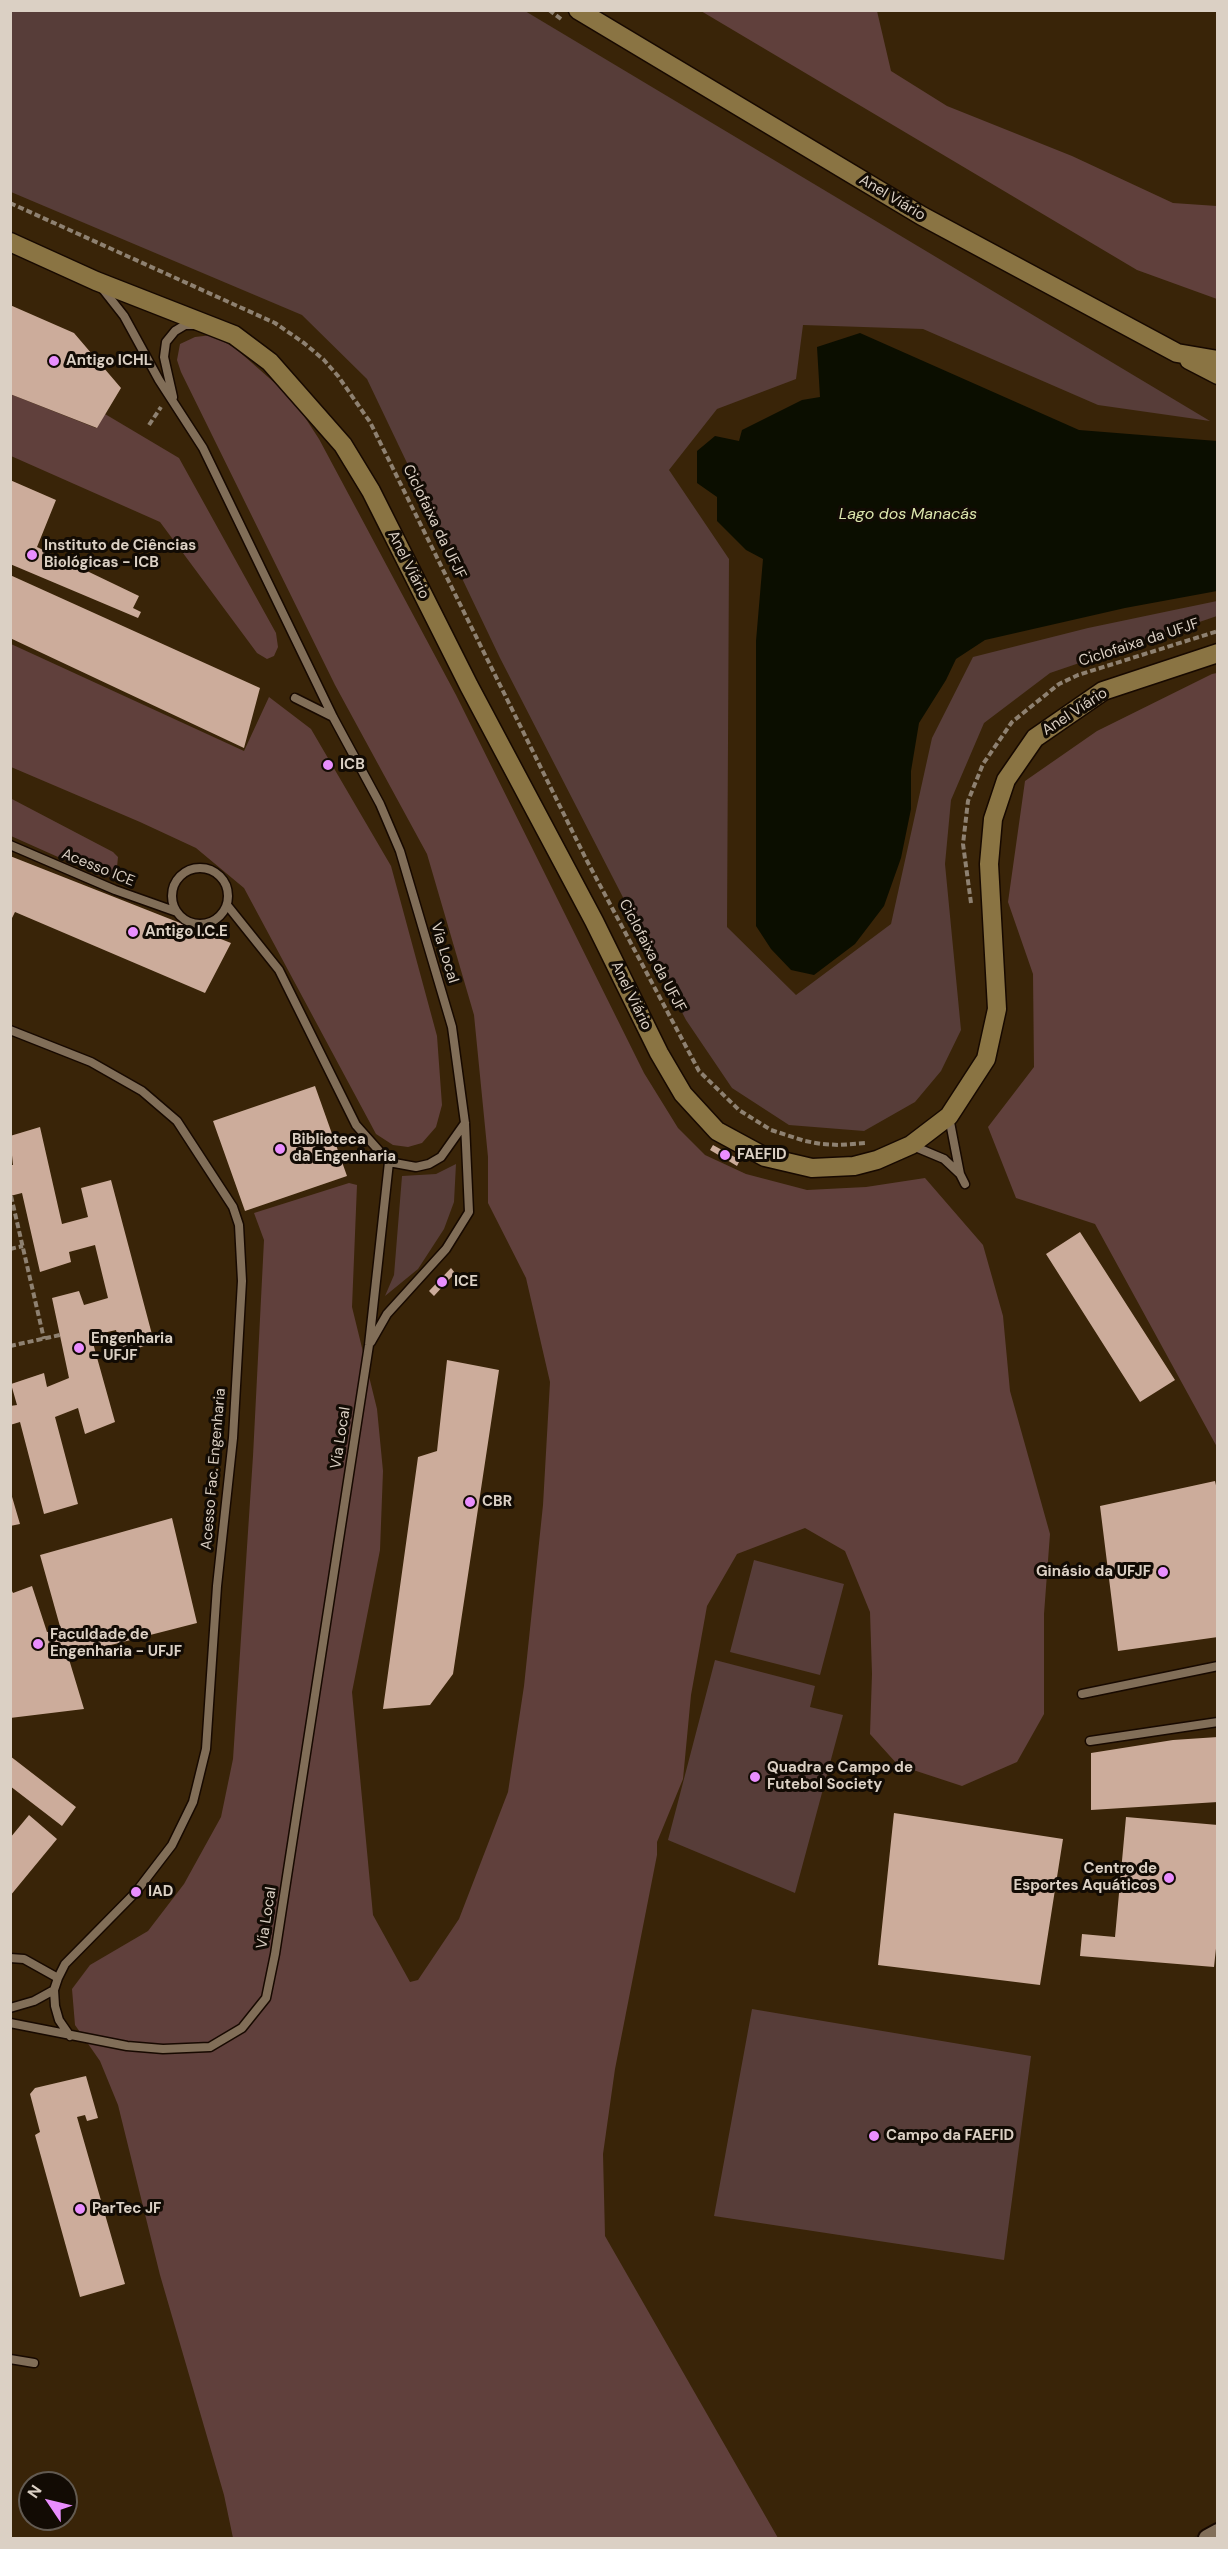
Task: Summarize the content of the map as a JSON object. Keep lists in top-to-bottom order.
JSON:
{
  "streets": {
    "main road": ["Anel Viário"],
    "lane": ["Acesso ICE", "Via Local", "Acesso Fac. Engenharia"],
    "path": ["Ciclofaixa da UFJF"]
  },
  "crossings": [
    ["Anel Viário", "Via Local"]
  ],
  "water": ["Lago dos Manacás"],
  "places": [
    "Antigo ICHL",
    "Instituto de Ciências Biológicas - ICB",
    "ICB",
    "Antigo I.C.E",
    "Biblioteca da Engenharia",
    "FAEFID",
    "ICE",
    "Engenharia - UFJF",
    "CBR",
    "Ginásio da UFJF",
    "Faculdade de Engenharia - UFJF",
    "Quadra e Campo de Futebol Society",
    "Centro de Esportes Aquáticos",
    "IAD",
    "Campo da FAEFID",
    "ParTec JF"
  ],
  "north": "top left"
}
